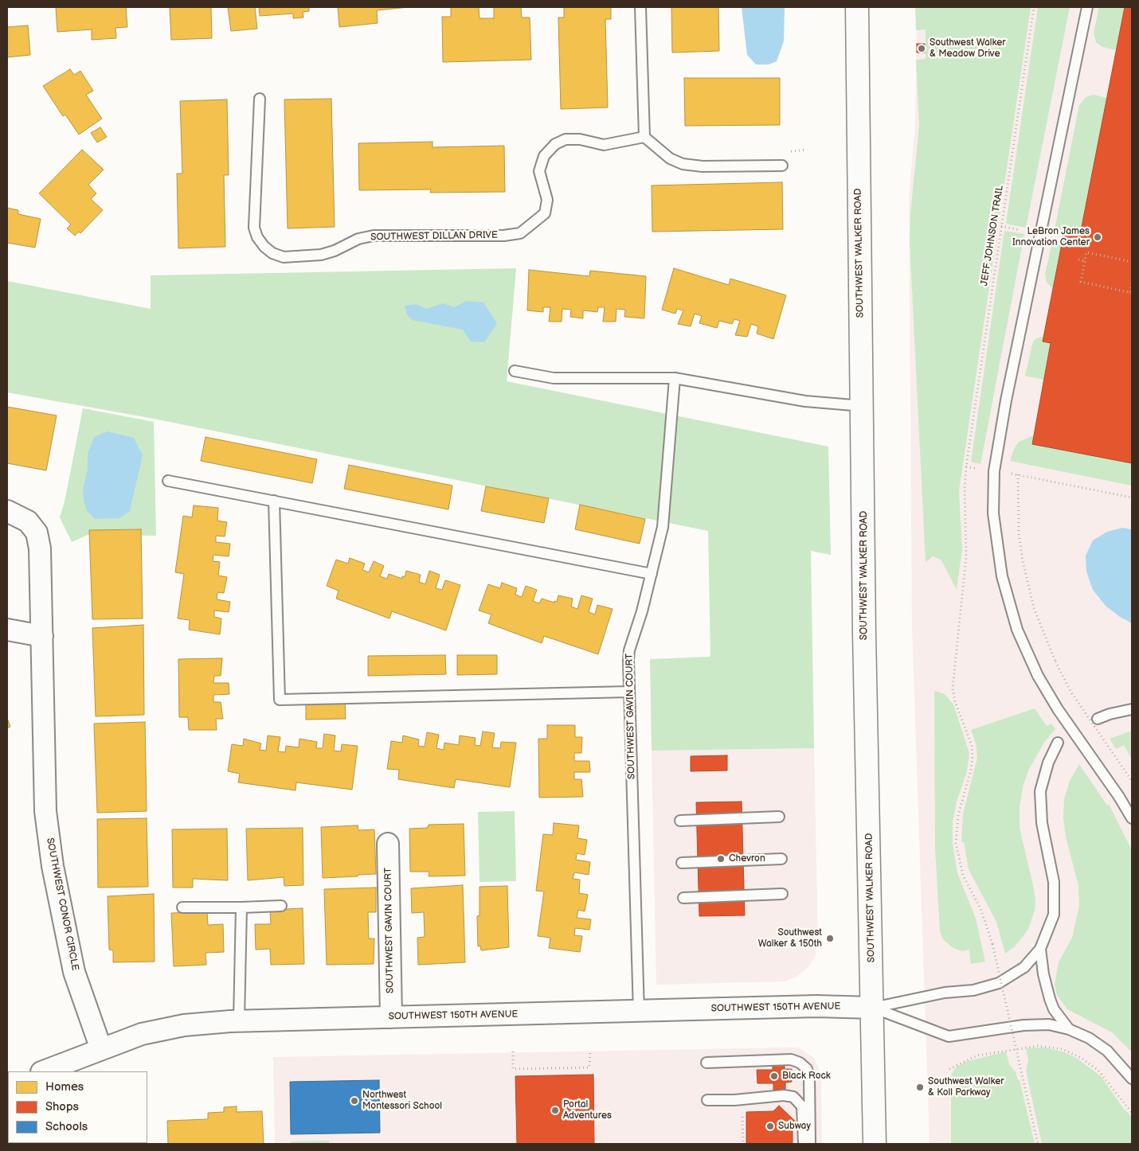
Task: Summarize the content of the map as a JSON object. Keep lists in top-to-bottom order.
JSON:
{
  "streets": {
    "main road": ["SOUTHWEST WALKER ROAD"],
    "street": ["SOUTHWEST GAVIN COURT", "SOUTHWEST CONOR CIRCLE", "SOUTHWEST 150TH AVENUE"],
    "lane": ["SOUTHWEST DILLAN DRIVE"],
    "path": ["JEFF JOHNSON TRAIL"]
  },
  "crossings": [
    ["SOUTHWEST WALKER ROAD", "SOUTHWEST 150TH AVENUE"],
    ["SOUTHWEST GAVIN COURT", "SOUTHWEST 150TH AVENUE"],
    ["SOUTHWEST CONOR CIRCLE", "SOUTHWEST 150TH AVENUE"]
  ],
  "places": [
    "Southwest Walker & Meadow Drive",
    "LeBron James Innovation Center",
    "Chevron",
    "Southwest Walker & 150th",
    "Black Rock",
    "Southwest Walker & Koll Parkway",
    "Northwest Montessori School",
    "Portal Adventures",
    "Subway"
  ],
  "legend": ["Homes", "Shops", "Schools"]
}
